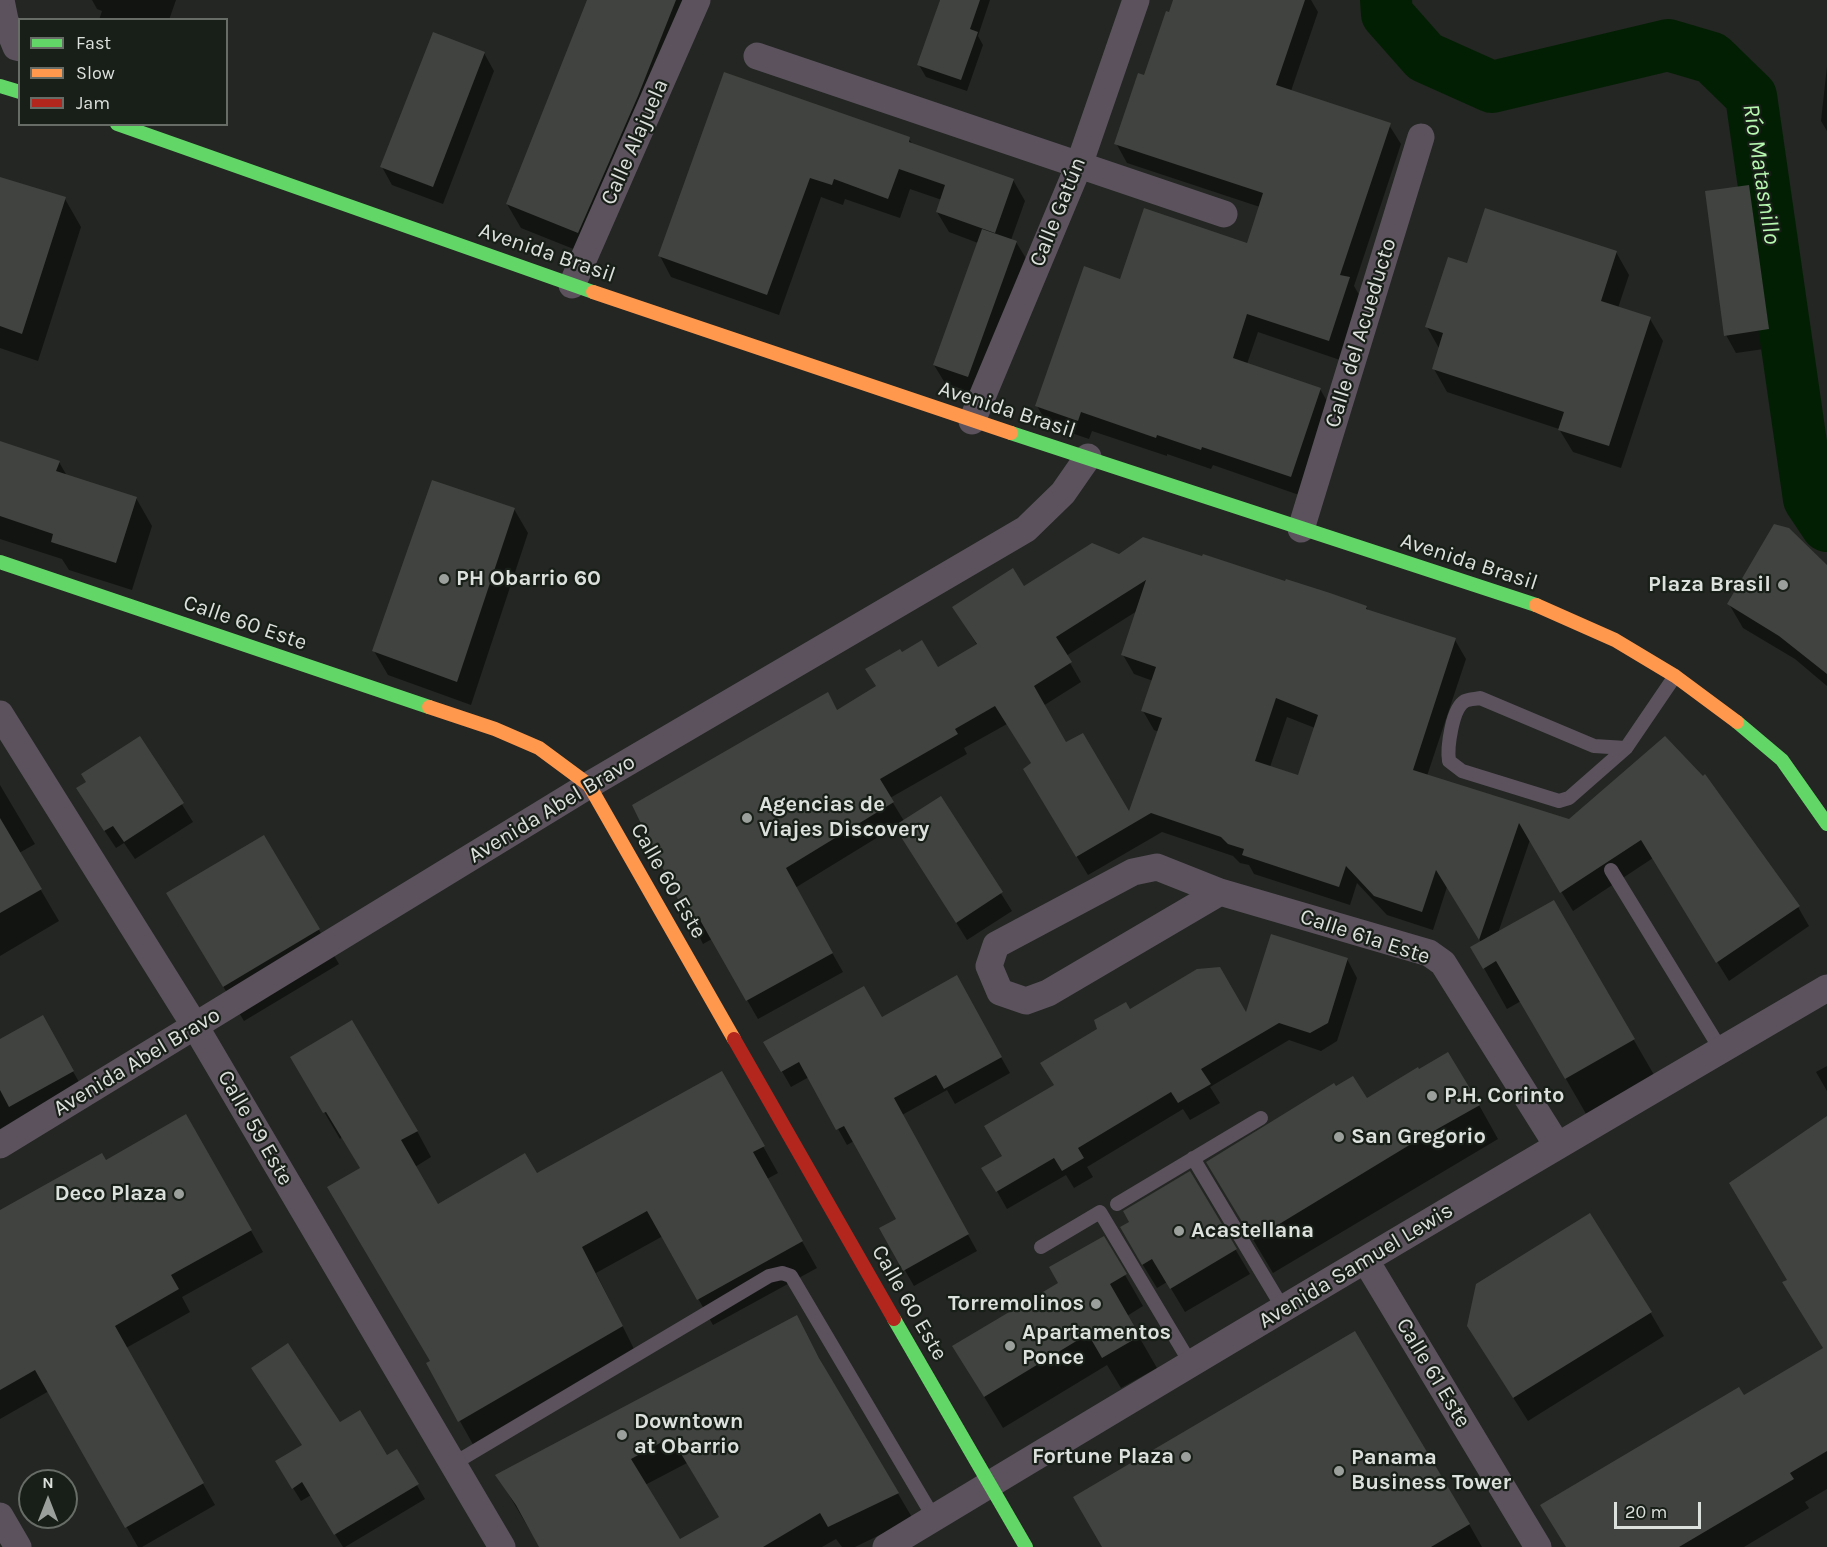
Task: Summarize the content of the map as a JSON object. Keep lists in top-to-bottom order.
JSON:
{
  "streets": {
    "main road": ["Avenida Brasil", "Calle 60 Este"],
    "street": [
      "Calle Alajuela",
      "Calle Gatún",
      "Calle del Acueducto",
      "Avenida Abel Bravo",
      "Calle 61a Este",
      "Calle 59 Este",
      "Avenida Samuel Lewis",
      "Calle 61 Este"
    ]
  },
  "crossings": [
    ["Calle Alajuela", "Avenida Brasil"],
    ["Calle Gatún", "Avenida Brasil"],
    ["Avenida Brasil", "Calle del Acueducto"],
    ["Avenida Brasil", "Avenida Abel Bravo"],
    ["Calle 60 Este", "Avenida Abel Bravo"],
    ["Calle 60 Este", "Avenida Samuel Lewis"],
    ["Avenida Abel Bravo", "Calle 59 Este"],
    ["Calle 61a Este", "Avenida Samuel Lewis"],
    ["Avenida Samuel Lewis", "Calle 61 Este"]
  ],
  "water": ["Río Matasnillo"],
  "places": [
    "PH Obarrio 60",
    "Plaza Brasil",
    "Agencias de Viajes Discovery",
    "P.H. Corinto",
    "San Gregorio",
    "Deco Plaza",
    "Acastellana",
    "Torremolinos",
    "Apartamentos Ponce",
    "Downtown at Obarrio",
    "Fortune Plaza",
    "Panama Business Tower"
  ],
  "legend": ["Fast", "Slow", "Jam"],
  "scale_bar": "20 m",
  "north": "top"
}
